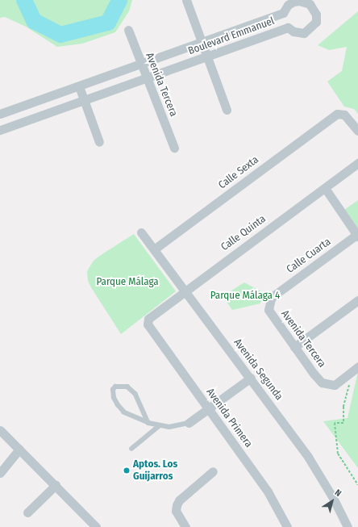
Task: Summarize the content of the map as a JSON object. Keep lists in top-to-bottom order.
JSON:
{
  "streets": {
    "street": [
      "Boulevard Emmanuel",
      "Avenida Tercera",
      "Calle Sexta",
      "Calle Quinta",
      "Calle Cuarta",
      "Avenida Segunda",
      "Avenida Primera"
    ]
  },
  "crossings": [
    ["Boulevard Emmanuel", "Avenida Tercera"],
    ["Avenida Tercera", "Calle Cuarta"],
    ["Calle Sexta", "Avenida Segunda"],
    ["Calle Quinta", "Avenida Segunda"],
    ["Calle Quinta", "Avenida Primera"]
  ],
  "parks": ["Parque Málaga", "Parque Málaga 4"],
  "places": ["Aptos. Los Guijarros"],
  "north": "top right"
}
